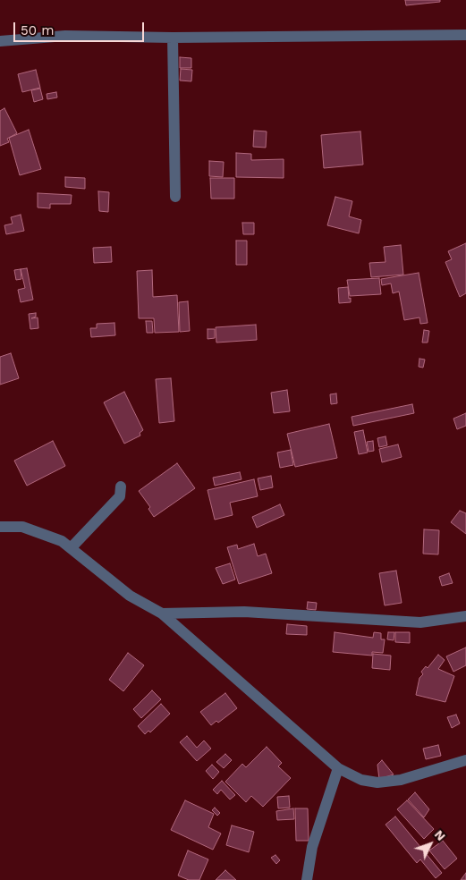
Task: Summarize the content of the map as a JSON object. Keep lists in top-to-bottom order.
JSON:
{
  "scale_bar": "50 m",
  "north": "top right"
}
